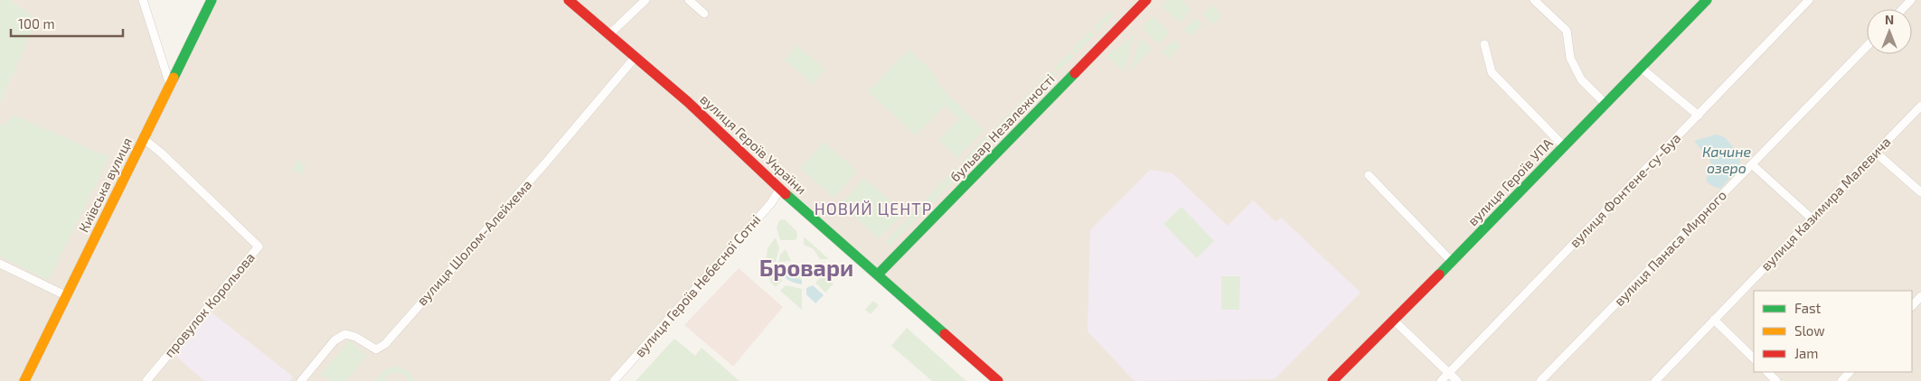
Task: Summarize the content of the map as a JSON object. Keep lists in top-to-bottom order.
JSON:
{
  "streets": {
    "main road": [
      "бульвар Незалежності",
      "вулиця Героїв України",
      "вулиця Героїв УПА",
      "Київська вулиця"
    ],
    "street": [
      "вулиця Фонтене-су-Буа",
      "вулиця Казимира Малевича",
      "вулиця Шолом-Алейхема",
      "вулиця Панаса Мирного",
      "вулиця Героїв Небесної Сотні",
      "провулок Корольова"
    ]
  },
  "crossings": [
    ["бульвар Незалежності", "вулиця Героїв України"],
    ["вулиця Героїв України", "вулиця Шолом-Алейхема"],
    ["вулиця Героїв України", "вулиця Героїв Небесної Сотні"],
    ["Київська вулиця", "провулок Корольова"]
  ],
  "districts": ["НОВИЙ ЦЕНТР", "Бровари"],
  "water": ["Качине озеро"],
  "legend": ["Fast", "Slow", "Jam"],
  "scale_bar": "100 m",
  "north": "top"
}
